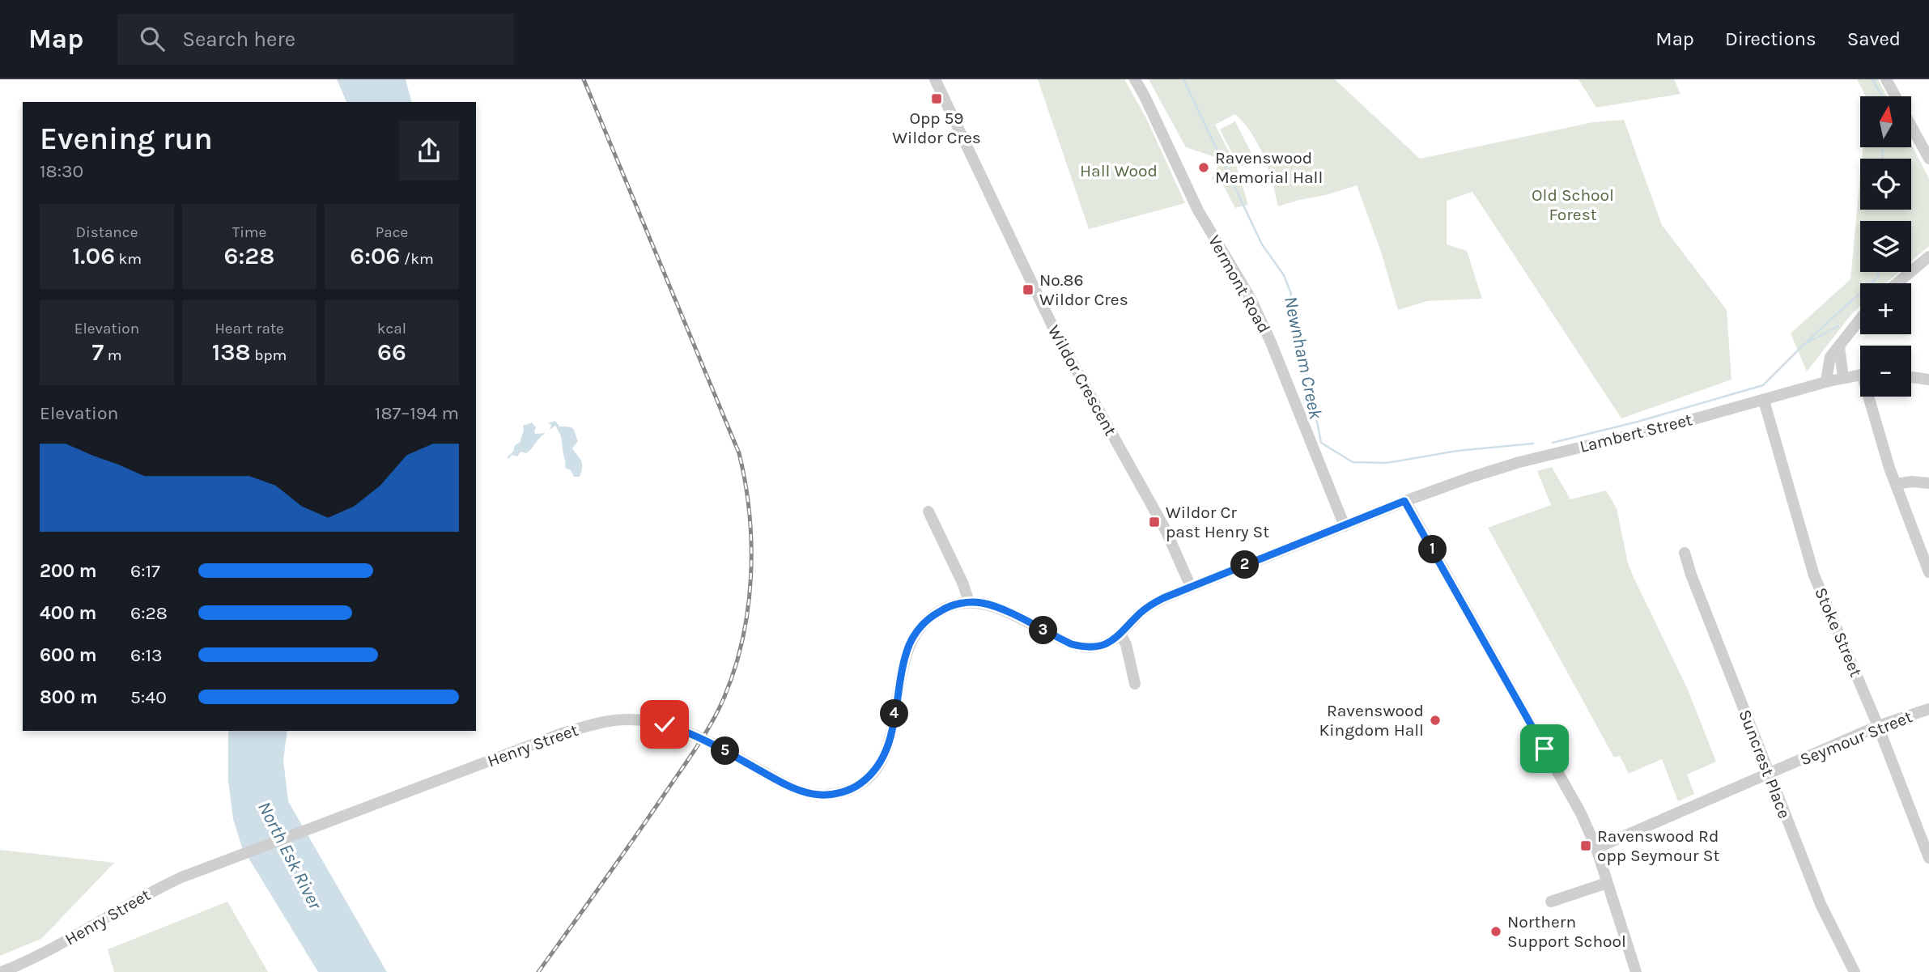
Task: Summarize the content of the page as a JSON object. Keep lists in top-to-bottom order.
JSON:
{
  "streets": {
    "street": [
      "Vermont Road",
      "Wildor Crescent",
      "Lambert Street",
      "Stoke Street",
      "Seymour Street",
      "Henry Street",
      "Suncrest Place"
    ]
  },
  "crossings": [
    ["Vermont Road", "Henry Street"],
    ["Wildor Crescent", "Henry Street"],
    ["Lambert Street", "Stoke Street"],
    ["Lambert Street", "Henry Street"],
    ["Stoke Street", "Seymour Street"],
    ["Seymour Street", "Suncrest Place"]
  ],
  "water": ["Newnham Creek", "North Esk River"],
  "parks": ["Hall Wood", "Old School Forest"],
  "places": {
    "transit": [
      "Opp 59 Wildor Cres",
      "No.86 Wildor Cres",
      "Wildor Cr past Henry St",
      "Ravenswood Rd opp Seymour St"
    ],
    "other": ["Ravenswood Memorial Hall", "Ravenswood Kingdom Hall", "Northern Support School"]
  },
  "north": "top",
  "page": {
    "header": "Map",
    "search": "Search here",
    "nav": ["Map", "Directions", "Saved"],
    "map_buttons": ["+", "−"],
    "heading": ["Evening run", "18:30"],
    "stats": [
      ["Distance", "1.06 km"],
      ["Time", "6:28"],
      ["Pace", "6:06 /km"],
      ["Elevation", "7 m"],
      ["Heart rate", "138 bpm"],
      ["kcal", "66"]
    ],
    "chart": ["Elevation", "187–194 m"],
    "pins": [
      "1",
      "2",
      "3",
      "4",
      "5"
    ],
    "list": [
      {
        "name": "200 m",
        "note": "6:17"
      },
      {
        "name": "400 m",
        "note": "6:28"
      },
      {
        "name": "600 m",
        "note": "6:13"
      },
      {
        "name": "800 m",
        "note": "5:40"
      }
    ]
  }
}
